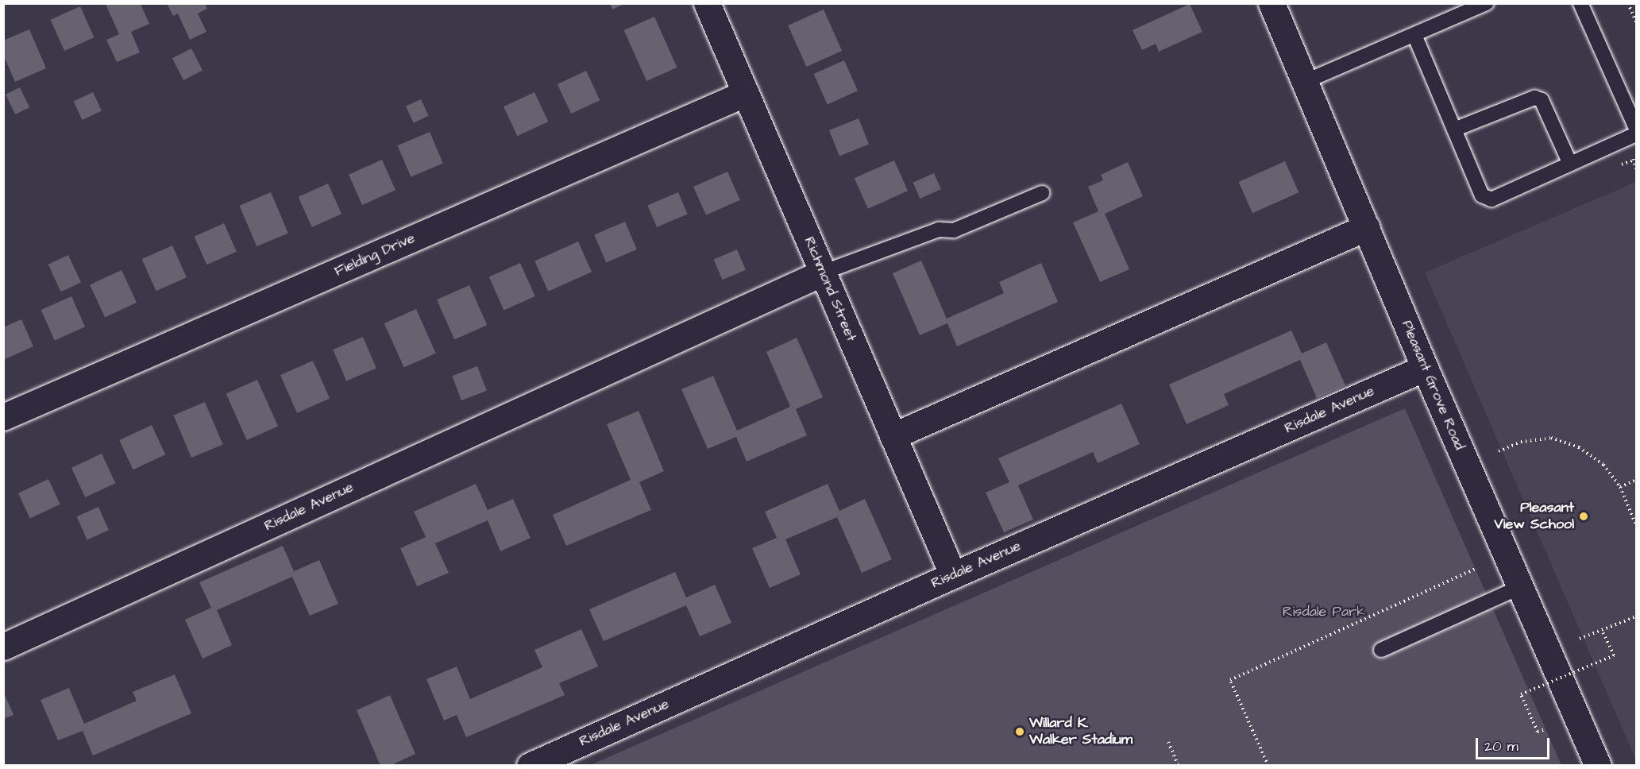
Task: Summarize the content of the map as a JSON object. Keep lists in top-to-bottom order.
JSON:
{
  "streets": {
    "street": [
      "Fielding Drive",
      "Richmond Street",
      "Pleasant Grove Road",
      "Risdale Avenue"
    ]
  },
  "crossings": [
    ["Fielding Drive", "Richmond Street"],
    ["Richmond Street", "Risdale Avenue"],
    ["Pleasant Grove Road", "Risdale Avenue"]
  ],
  "parks": ["Risdale Park"],
  "places": ["Pleasant View School", "Willard K. Walker Stadium"],
  "scale_bar": "20 m"
}
